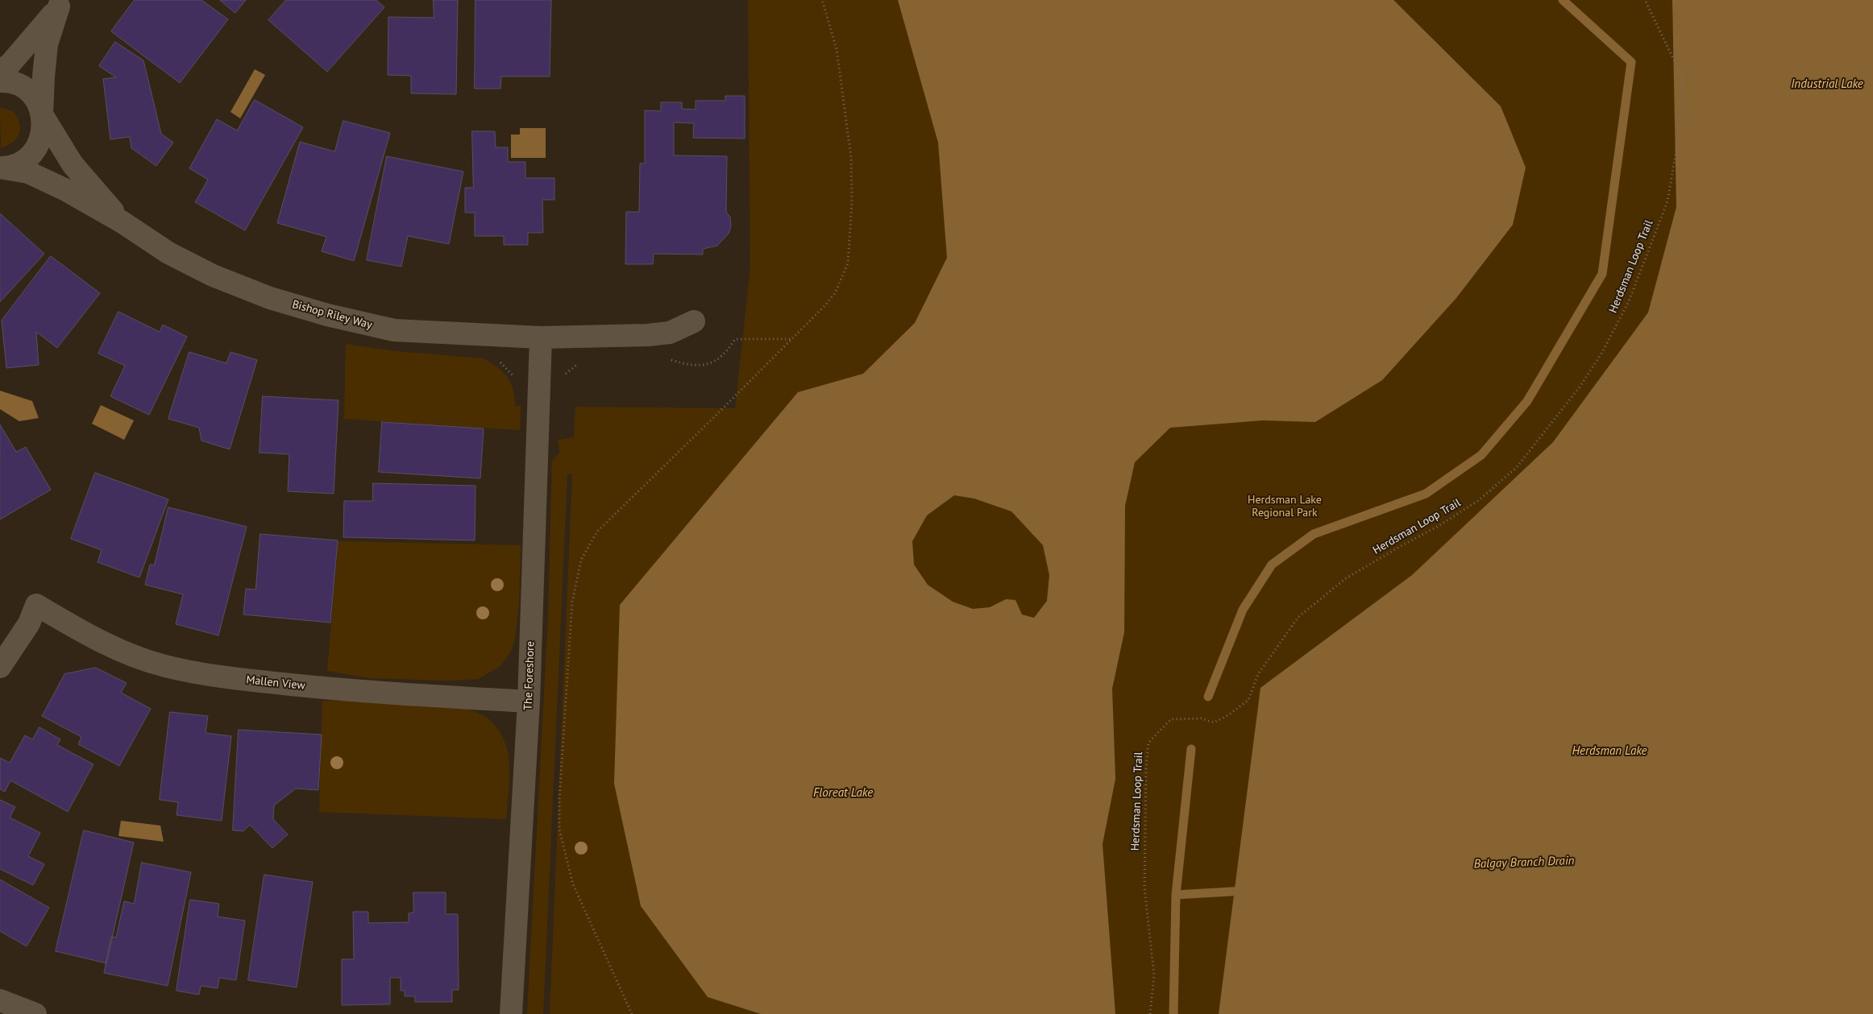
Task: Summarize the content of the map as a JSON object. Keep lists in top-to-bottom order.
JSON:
{
  "streets": {
    "street": ["Bishop Riley Way", "The Foreshore", "Mallen View"],
    "path": ["Herdsman Loop Trail"]
  },
  "crossings": [
    ["Bishop Riley Way", "The Foreshore"],
    ["The Foreshore", "Mallen View"]
  ],
  "water": [
    "Industrial Lake",
    "Herdsman Lake",
    "Floreat Lake",
    "Balgay Branch Drain"
  ],
  "parks": ["Herdsman Lake Regional Park"]
}
